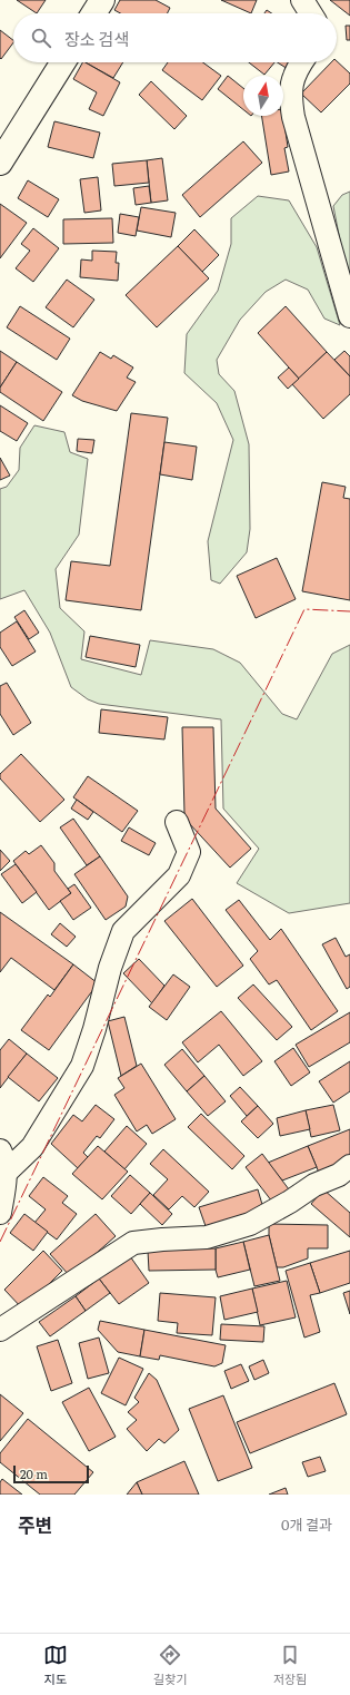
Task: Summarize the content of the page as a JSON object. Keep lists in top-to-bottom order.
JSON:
{
  "scale_bar": "20 m",
  "north": "top",
  "page": {
    "search": "장소 검색",
    "scale": "20 m",
    "heading": ["주변", "0개 결과"],
    "nav": ["지도", "길찾기", "저장됨"]
  }
}
